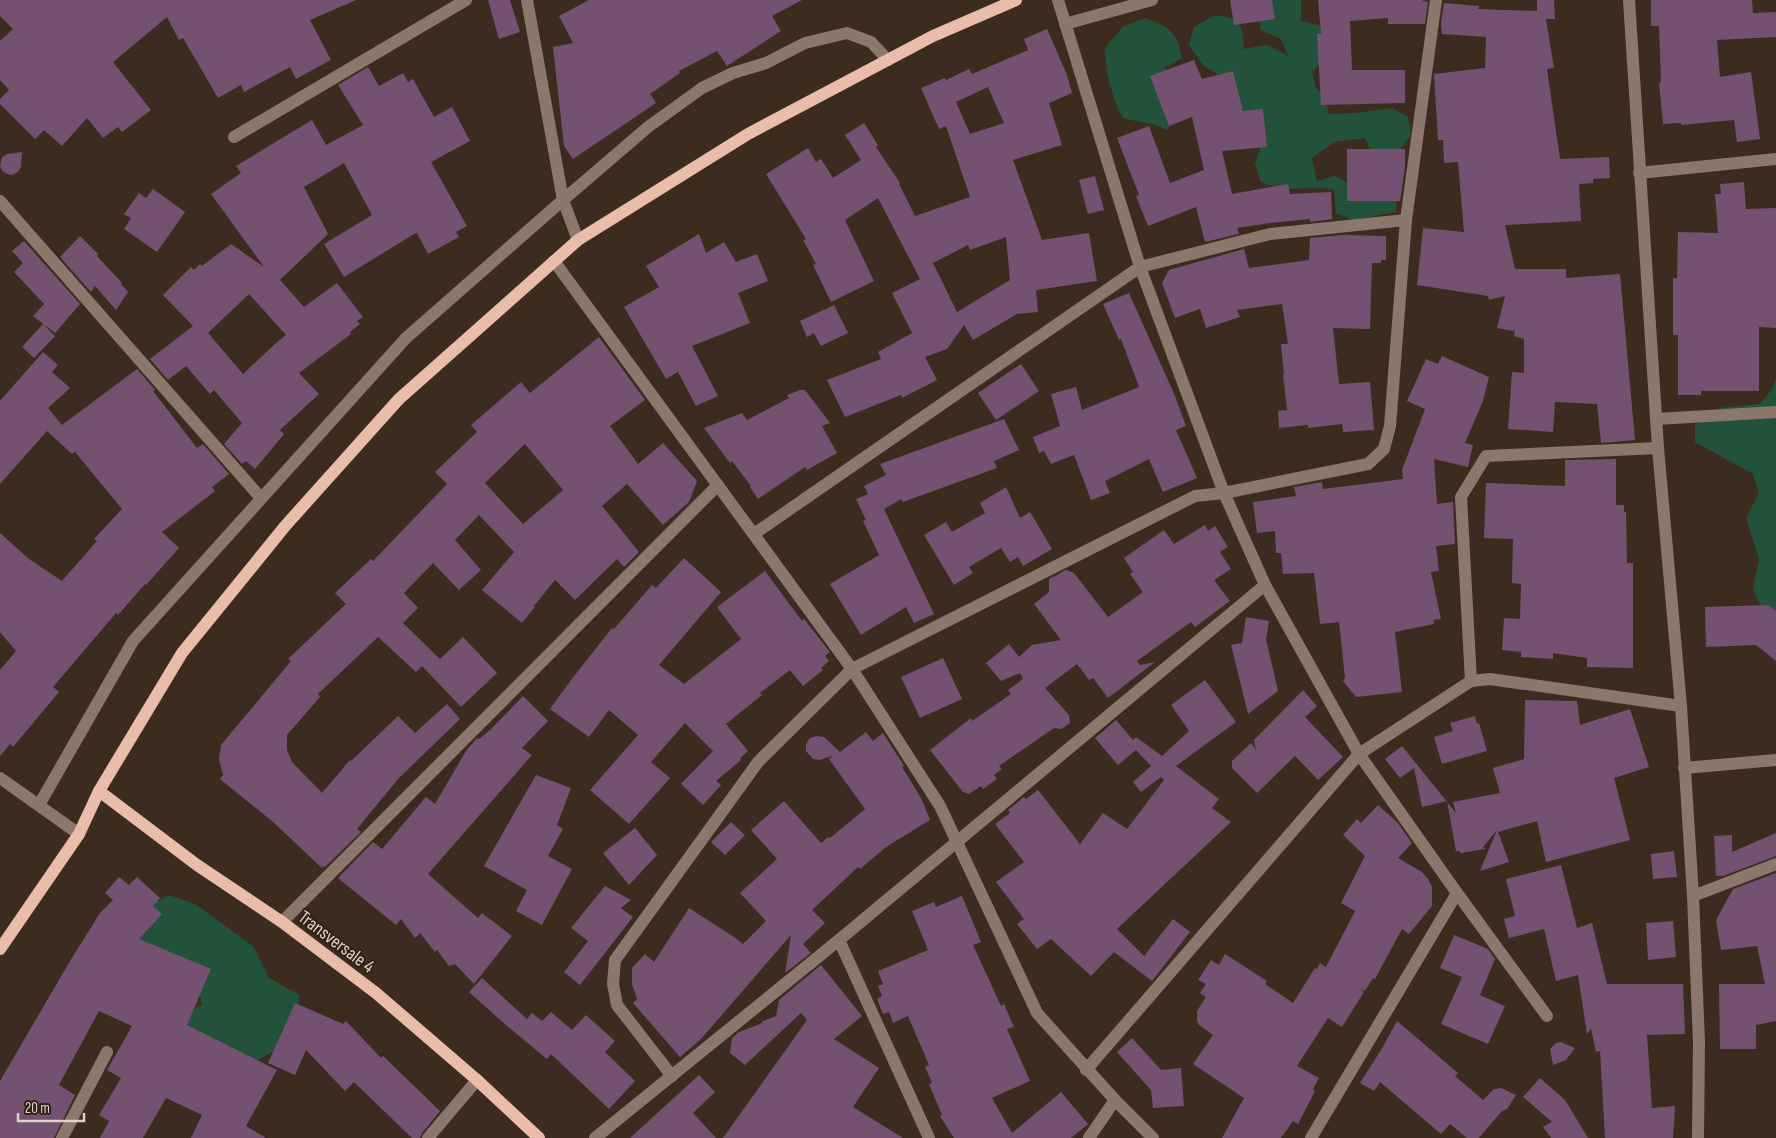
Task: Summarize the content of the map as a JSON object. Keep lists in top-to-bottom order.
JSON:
{
  "streets": {
    "main road": ["Transversale 4"]
  },
  "scale_bar": "20 m"
}
